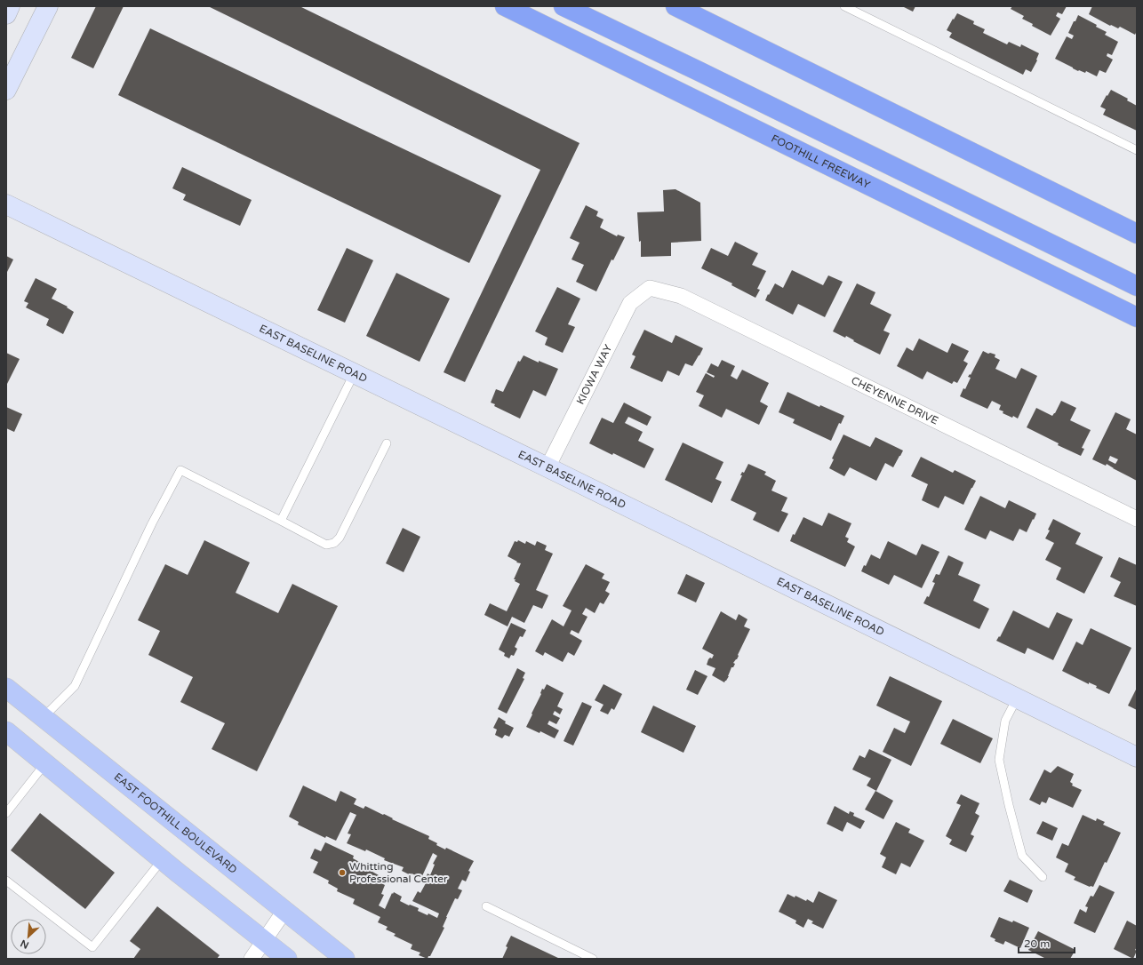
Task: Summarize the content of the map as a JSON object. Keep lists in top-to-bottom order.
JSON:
{
  "streets": {
    "highway": ["FOOTHILL FREEWAY"],
    "main road": ["EAST BASELINE ROAD", "EAST FOOTHILL BOULEVARD"],
    "street": ["KIOWA WAY", "CHEYENNE DRIVE"]
  },
  "crossings": [
    ["EAST BASELINE ROAD", "KIOWA WAY"],
    ["KIOWA WAY", "CHEYENNE DRIVE"]
  ],
  "places": ["Whitting Professional Center"],
  "scale_bar": "20 m",
  "north": "bottom left"
}
